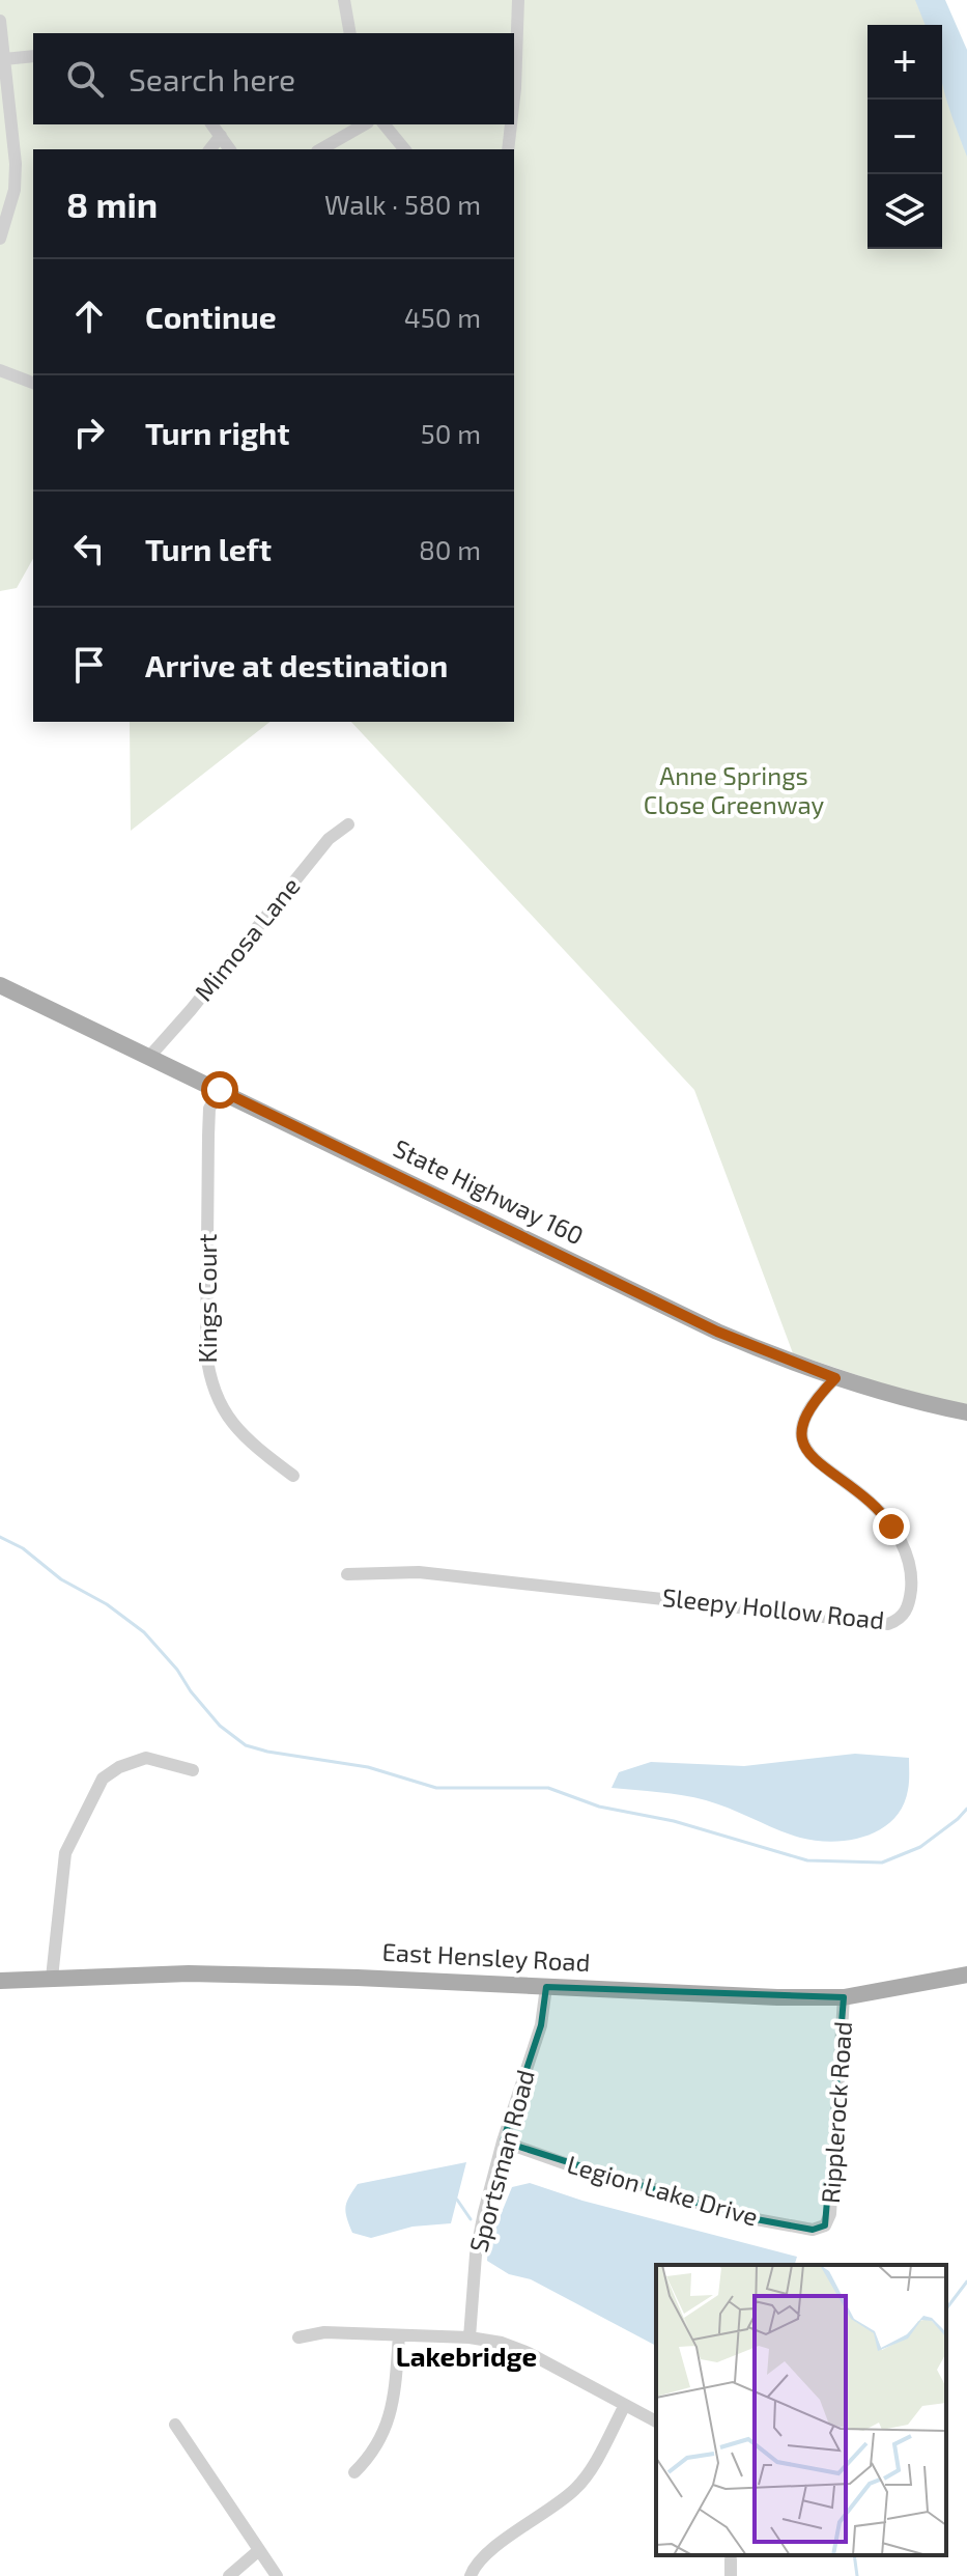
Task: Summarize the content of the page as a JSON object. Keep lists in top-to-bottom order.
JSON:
{
  "streets": {
    "main road": ["State Highway 160", "East Hensley Road"],
    "street": [
      "Mimosa Lane",
      "Kings Court",
      "Sleepy Hollow Road",
      "Ripplerock Road",
      "Sportsman Road",
      "Legion Lake Drive"
    ]
  },
  "crossings": [
    ["Mimosa Lane", "State Highway 160"],
    ["State Highway 160", "Kings Court"],
    ["State Highway 160", "Sleepy Hollow Road"],
    ["East Hensley Road", "Ripplerock Road"],
    ["East Hensley Road", "Sportsman Road"],
    ["Ripplerock Road", "Legion Lake Drive"],
    ["Sportsman Road", "Legion Lake Drive"]
  ],
  "districts": ["Lakebridge"],
  "parks": ["Anne Springs Close Greenway"],
  "page": {
    "map_buttons": ["+", "−"],
    "search": "Search here",
    "heading": ["8 min", "Walk · 580 m"],
    "list": [
      ["Continue", "450 m"],
      ["Turn right", "50 m"],
      ["Turn left", "80 m"],
      "Arrive at destination"
    ]
  }
}
